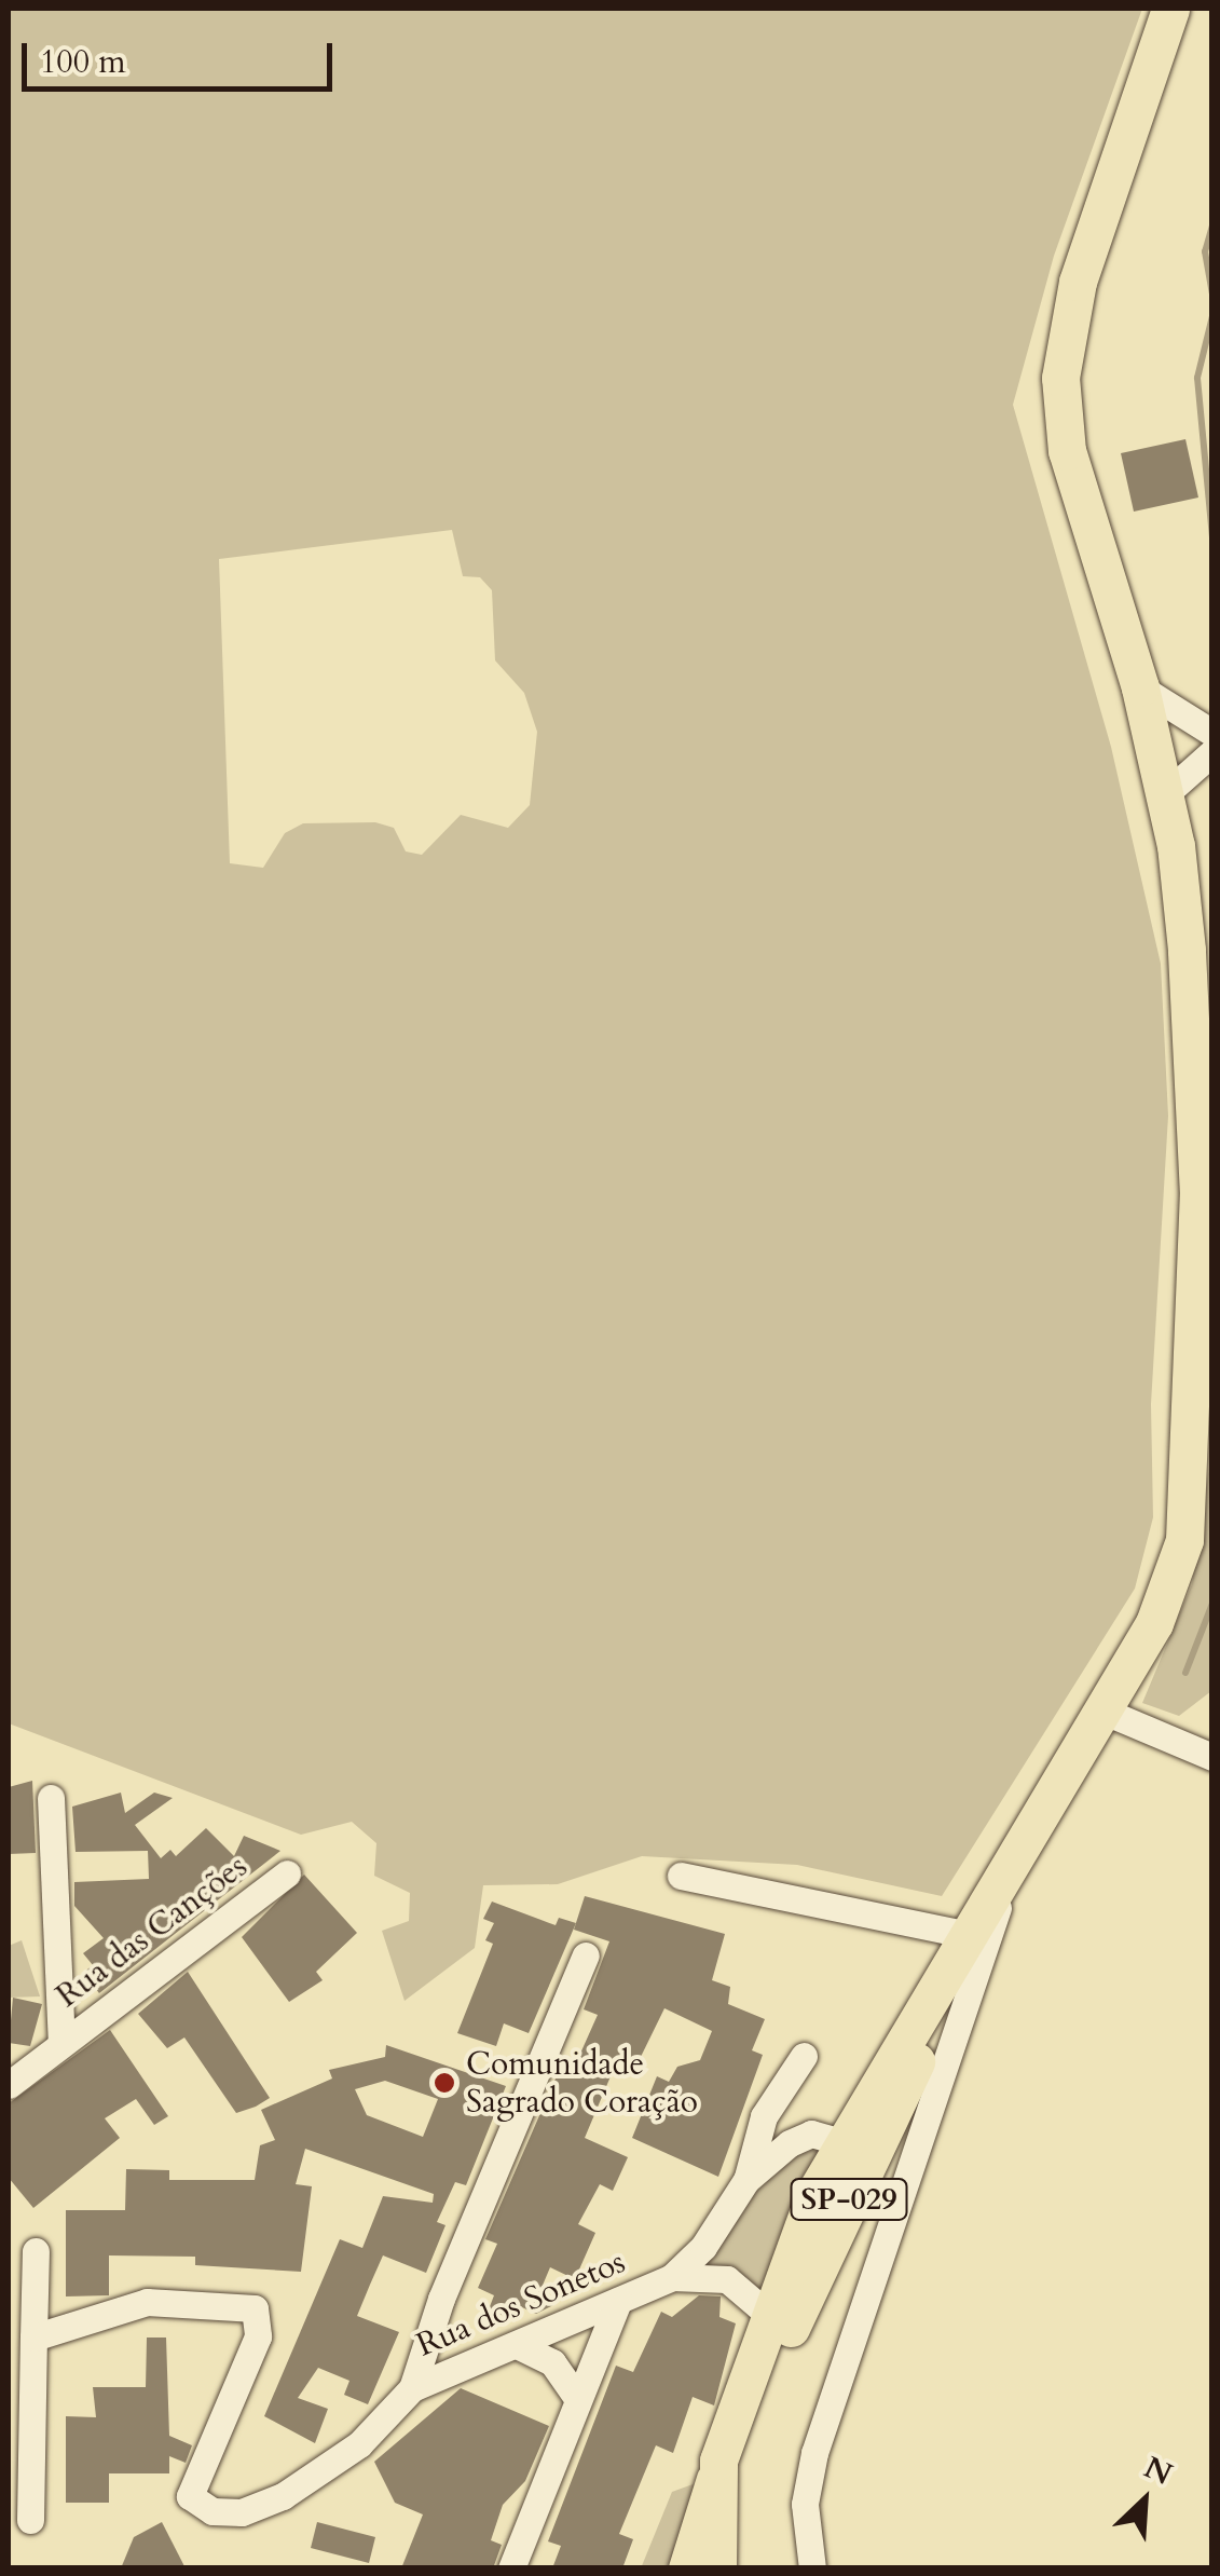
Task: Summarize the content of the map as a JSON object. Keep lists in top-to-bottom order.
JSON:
{
  "streets": {
    "highway": ["SP-029"],
    "street": ["Rua das Canções", "Rua dos Sonetos"]
  },
  "crossings": [
    ["SP-029", "Rua dos Sonetos"]
  ],
  "places": ["Comunidade Sagrado Coração"],
  "scale_bar": "100 m",
  "north": "top right"
}
